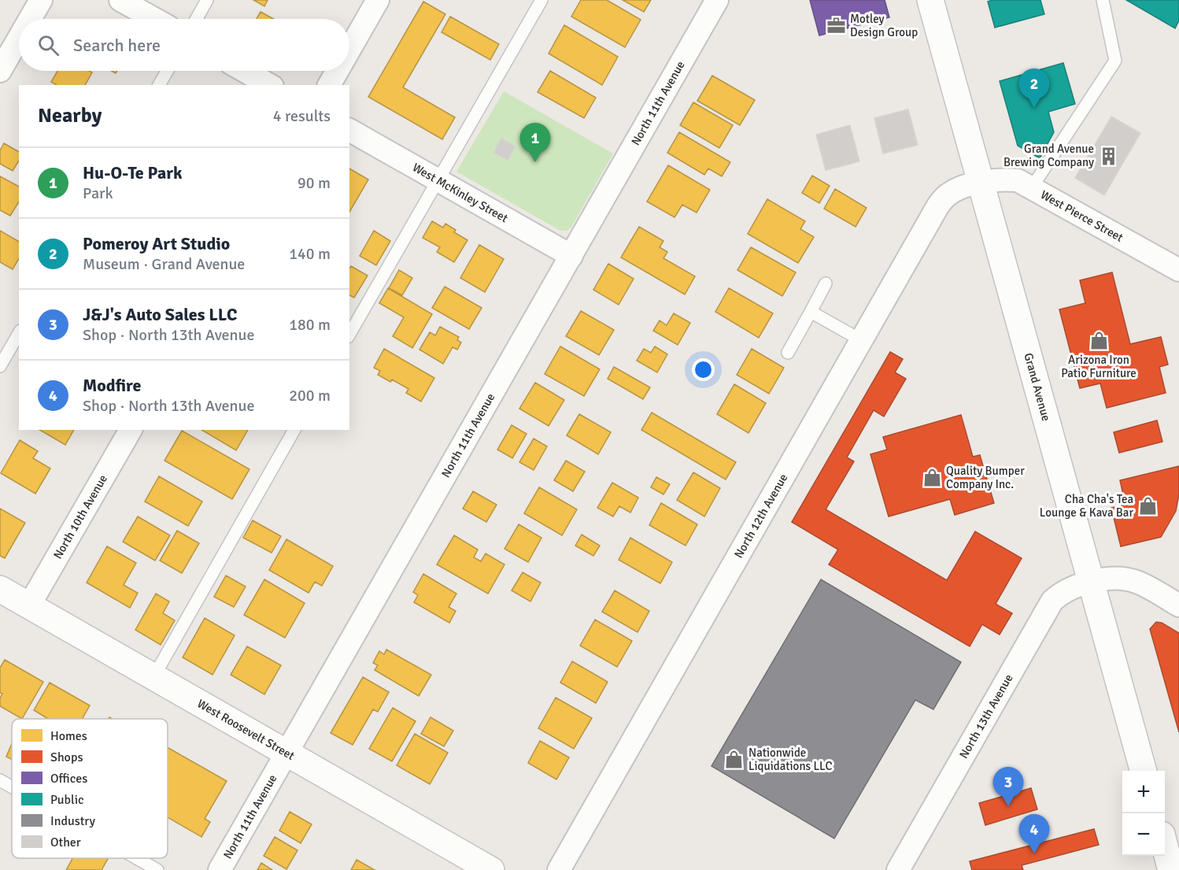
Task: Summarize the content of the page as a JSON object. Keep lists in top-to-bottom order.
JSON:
{
  "streets": {
    "main road": ["Grand Avenue", "West Roosevelt Street"],
    "street": [
      "North 11th Avenue",
      "West McKinley Street",
      "West Pierce Street",
      "North 12th Avenue",
      "North 10th Avenue",
      "North 13th Avenue"
    ]
  },
  "crossings": [
    ["North 11th Avenue", "West McKinley Street"],
    ["North 11th Avenue", "West Roosevelt Street"],
    ["West Pierce Street", "Grand Avenue"],
    ["West Pierce Street", "North 12th Avenue"],
    ["Grand Avenue", "North 12th Avenue"],
    ["Grand Avenue", "North 13th Avenue"],
    ["North 10th Avenue", "West Roosevelt Street"]
  ],
  "places": {
    "office": ["Motley Design Group"],
    "building": ["Grand Avenue Brewing Company"],
    "shop": [
      "Arizona Iron Patio Furniture",
      "Quality Bumper Company Inc.",
      "Cha Cha's Tea Lounge & Kava Bar",
      "Nationwide Liquidations LLC"
    ]
  },
  "legend": [
    "Homes",
    "Shops",
    "Offices",
    "Public",
    "Industry",
    "Other"
  ],
  "page": {
    "search": "Search here",
    "pins": [
      "2",
      "1",
      "3",
      "4"
    ],
    "heading": ["Nearby", "4 results"],
    "list": [
      {
        "mark": "1",
        "name": "Hu-O-Te Park",
        "note": "Park",
        "value": "90 m"
      },
      {
        "mark": "2",
        "name": "Pomeroy Art Studio",
        "note": "Museum · Grand Avenue",
        "value": "140 m"
      },
      {
        "mark": "3",
        "name": "J&J's Auto Sales LLC",
        "note": "Shop · North 13th Avenue",
        "value": "180 m"
      },
      {
        "mark": "4",
        "name": "Modfire",
        "note": "Shop · North 13th Avenue",
        "value": "200 m"
      }
    ],
    "map_buttons": ["+", "−"]
  }
}
